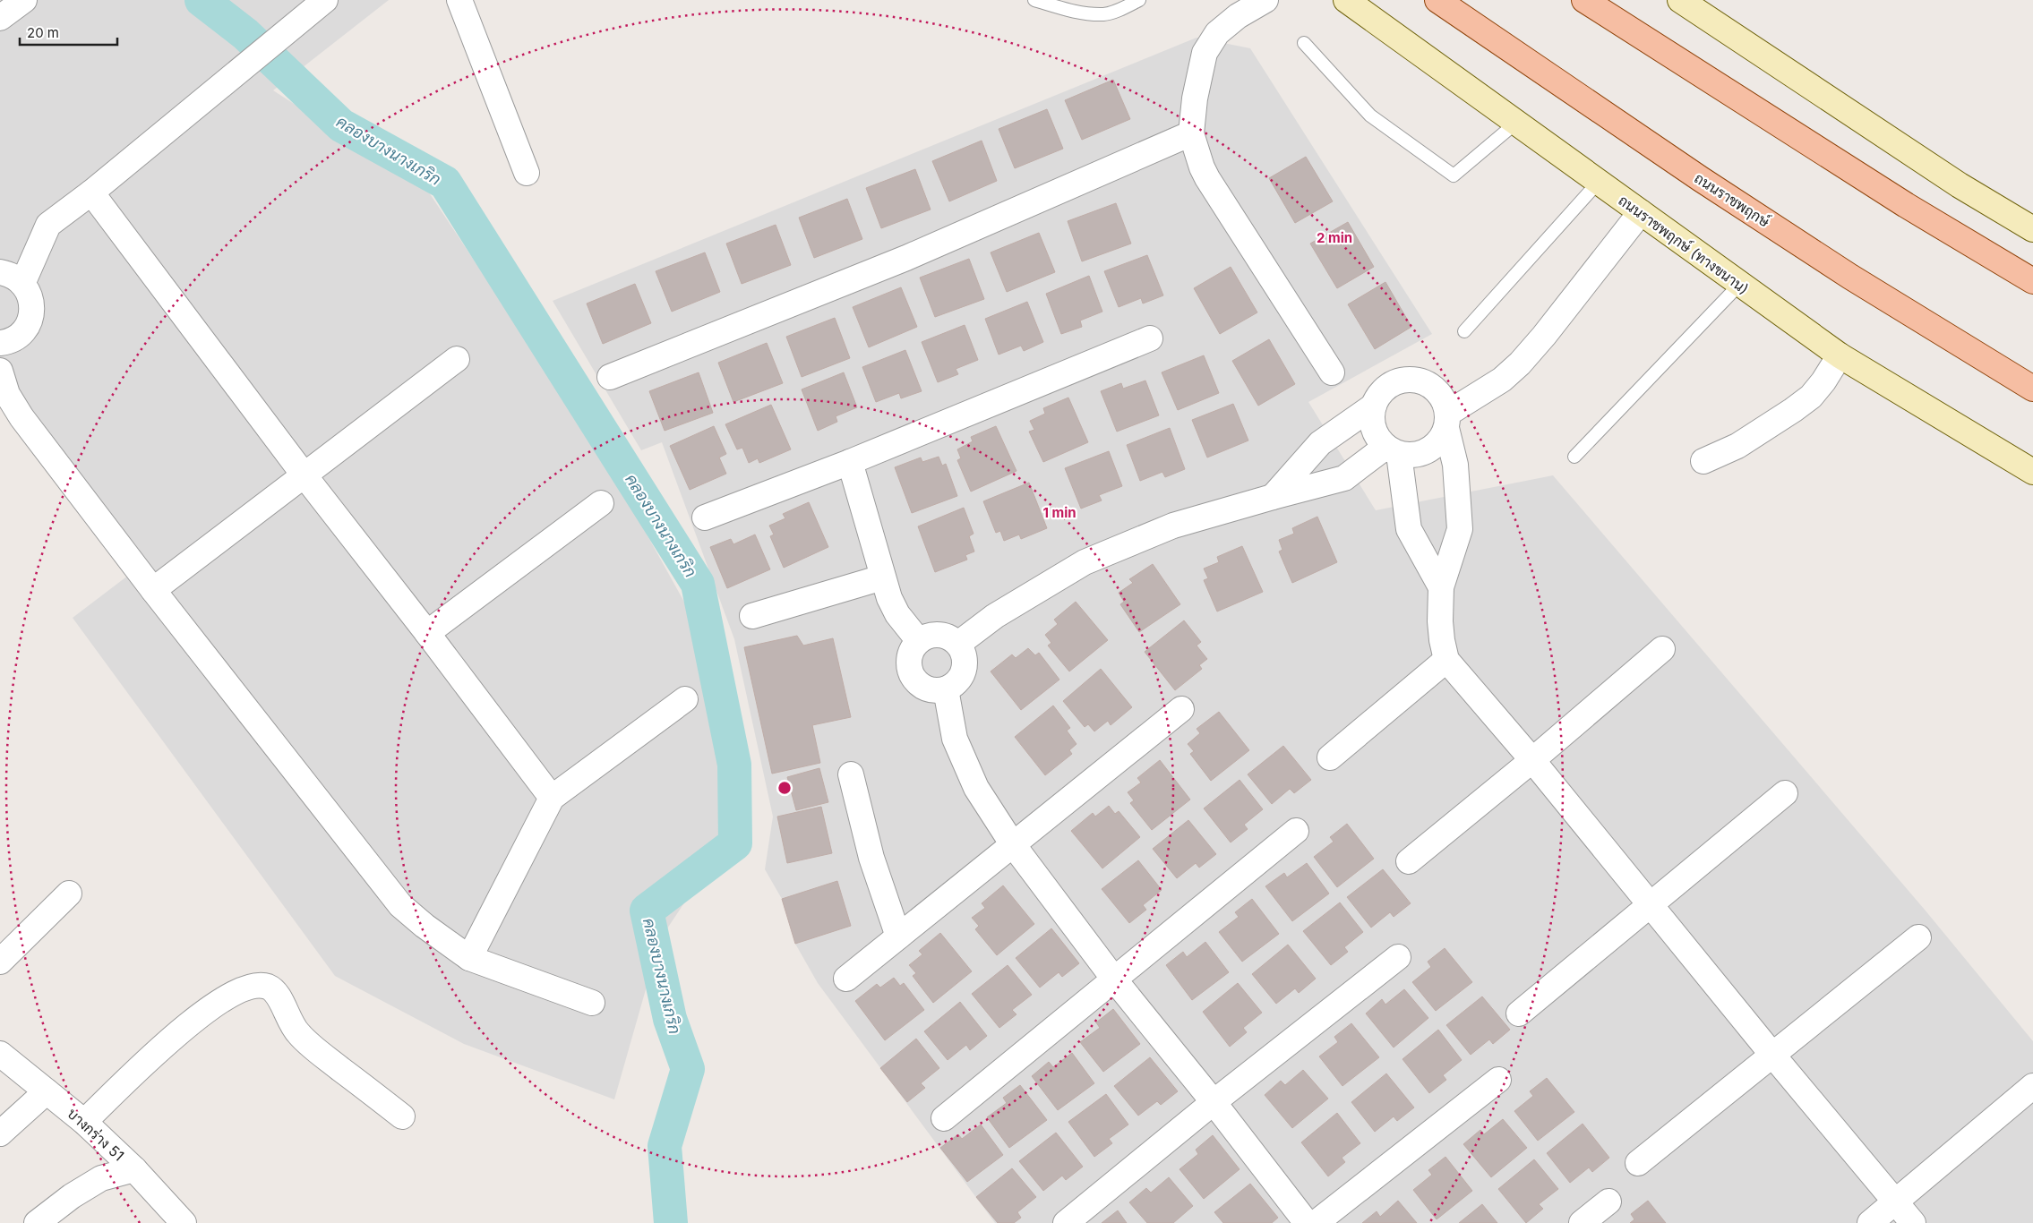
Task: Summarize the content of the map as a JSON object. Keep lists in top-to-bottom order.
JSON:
{
  "streets": {
    "main road": ["ถนนราชพฤกษ์", "ถนนราชพฤกษ์ (ทางขนาน)"],
    "street": ["บางกร่าง 51"]
  },
  "water": ["คลองบางนางเกริก"],
  "scale_bar": "20 m",
  "rings": ["2 min", "1 min"]
}
